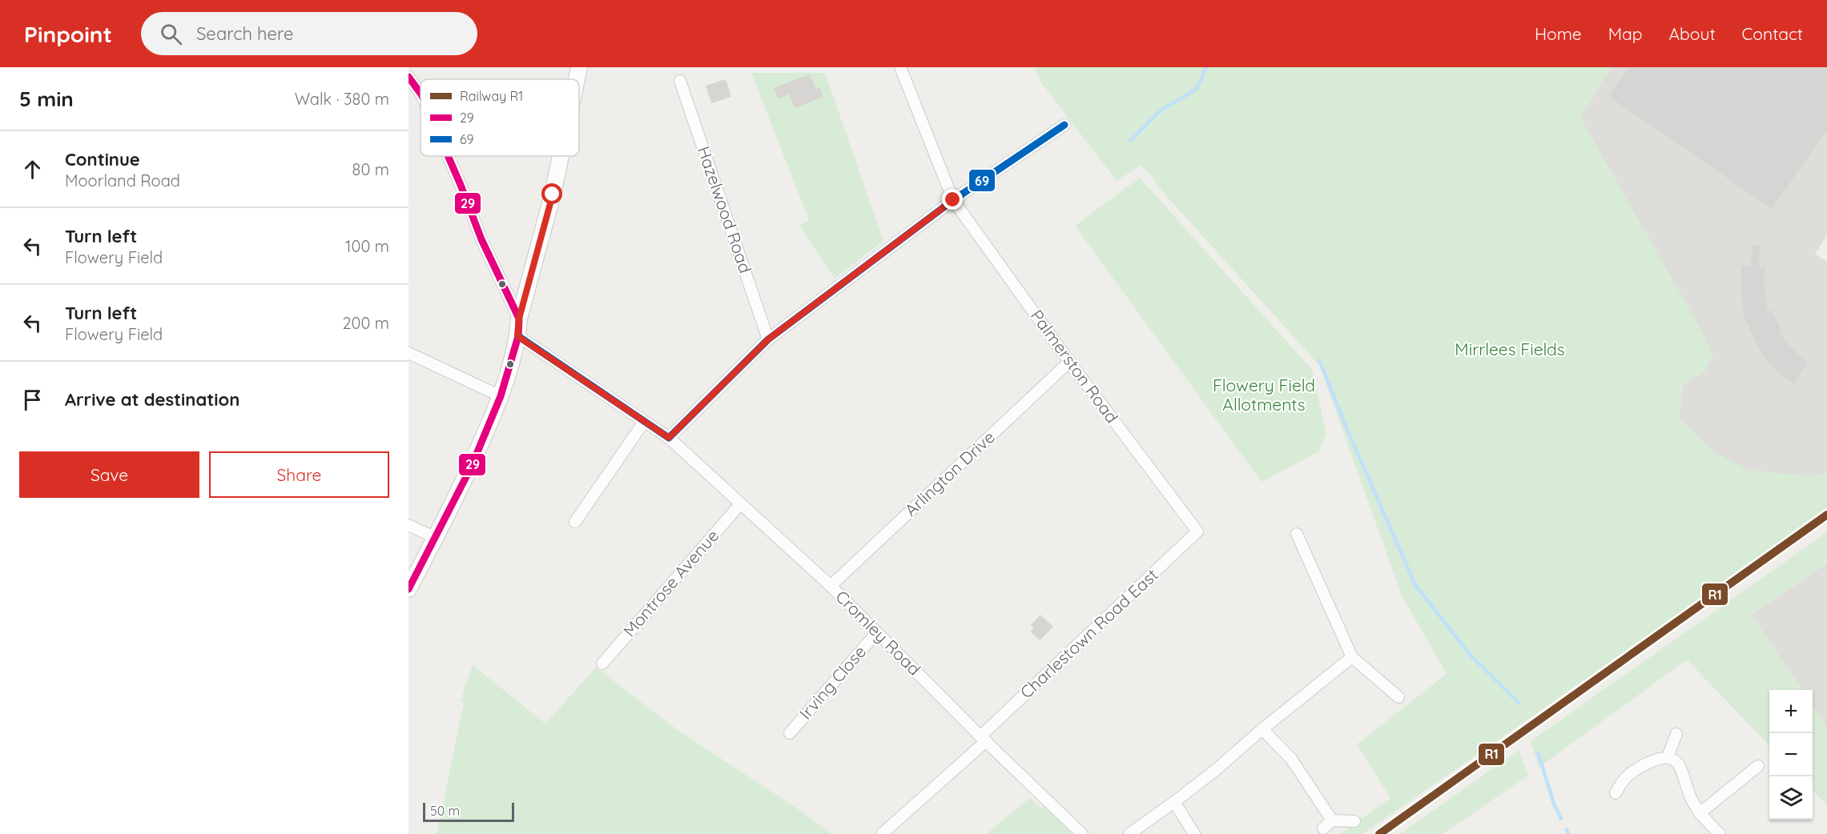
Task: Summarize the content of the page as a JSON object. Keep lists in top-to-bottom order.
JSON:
{
  "streets": {
    "street": [
      "Hazelwood Road",
      "Palmerston Road",
      "Arlington Drive",
      "Montrose Avenue",
      "Cromley Road",
      "Charlestown Road East",
      "Irving Close"
    ]
  },
  "crossings": [
    ["Palmerston Road", "Arlington Drive"],
    ["Palmerston Road", "Charlestown Road East"],
    ["Arlington Drive", "Cromley Road"],
    ["Montrose Avenue", "Cromley Road"],
    ["Cromley Road", "Charlestown Road East"],
    ["Cromley Road", "Irving Close"]
  ],
  "parks": ["Mirrlees Fields", "Flowery Field Allotments"],
  "lines": ["transit line 29", "transit line 69", "rail line R1"],
  "legend": ["Railway R1", "29", "69"],
  "scale_bar": "50 m",
  "page": {
    "header": "Pinpoint",
    "search": "Search here",
    "nav": [
      "Home",
      "Map",
      "About",
      "Contact"
    ],
    "heading": ["5 min", "Walk · 380 m"],
    "list": [
      ["Continue", "Moorland Road", "80 m"],
      ["Turn left", "Flowery Field", "100 m"],
      ["Turn left", "Flowery Field", "200 m"],
      "Arrive at destination"
    ],
    "buttons": ["Save", "Share"],
    "map_buttons": ["+", "−"],
    "scale": "50 m"
  }
}
